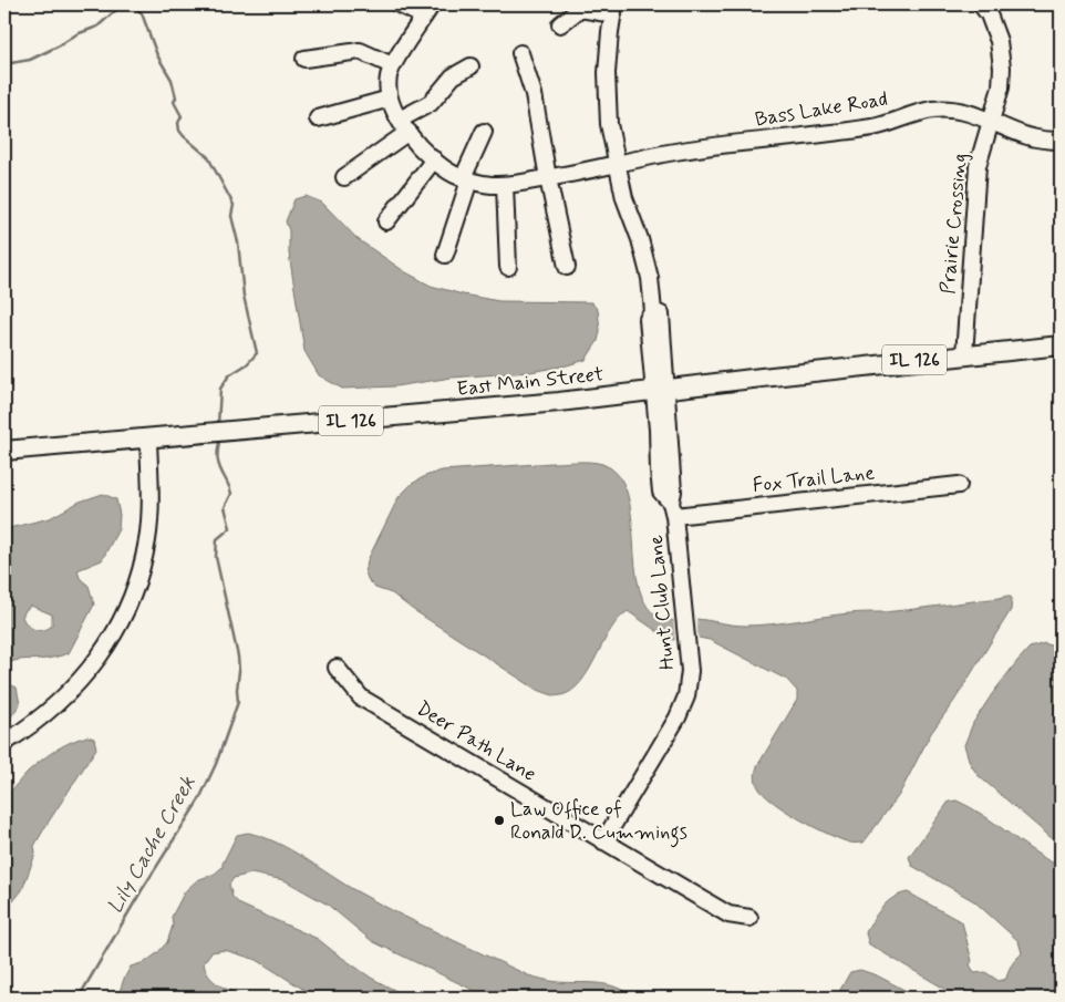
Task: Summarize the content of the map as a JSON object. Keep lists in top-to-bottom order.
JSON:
{
  "streets": {
    "main road": ["IL 126", "East Main Street"],
    "street": [
      "Bass Lake Road",
      "Prairie Crossing",
      "Fox Trail Lane",
      "Hunt Club Lane",
      "Deer Path Lane"
    ]
  },
  "crossings": [
    ["Bass Lake Road", "Prairie Crossing"],
    ["Bass Lake Road", "Hunt Club Lane"],
    ["Prairie Crossing", "East Main Street"],
    ["East Main Street", "Hunt Club Lane"],
    ["Fox Trail Lane", "Hunt Club Lane"],
    ["Hunt Club Lane", "Deer Path Lane"]
  ],
  "water": ["Lily Cache Creek"],
  "places": ["Law Office of Ronald D. Cummings"]
}
